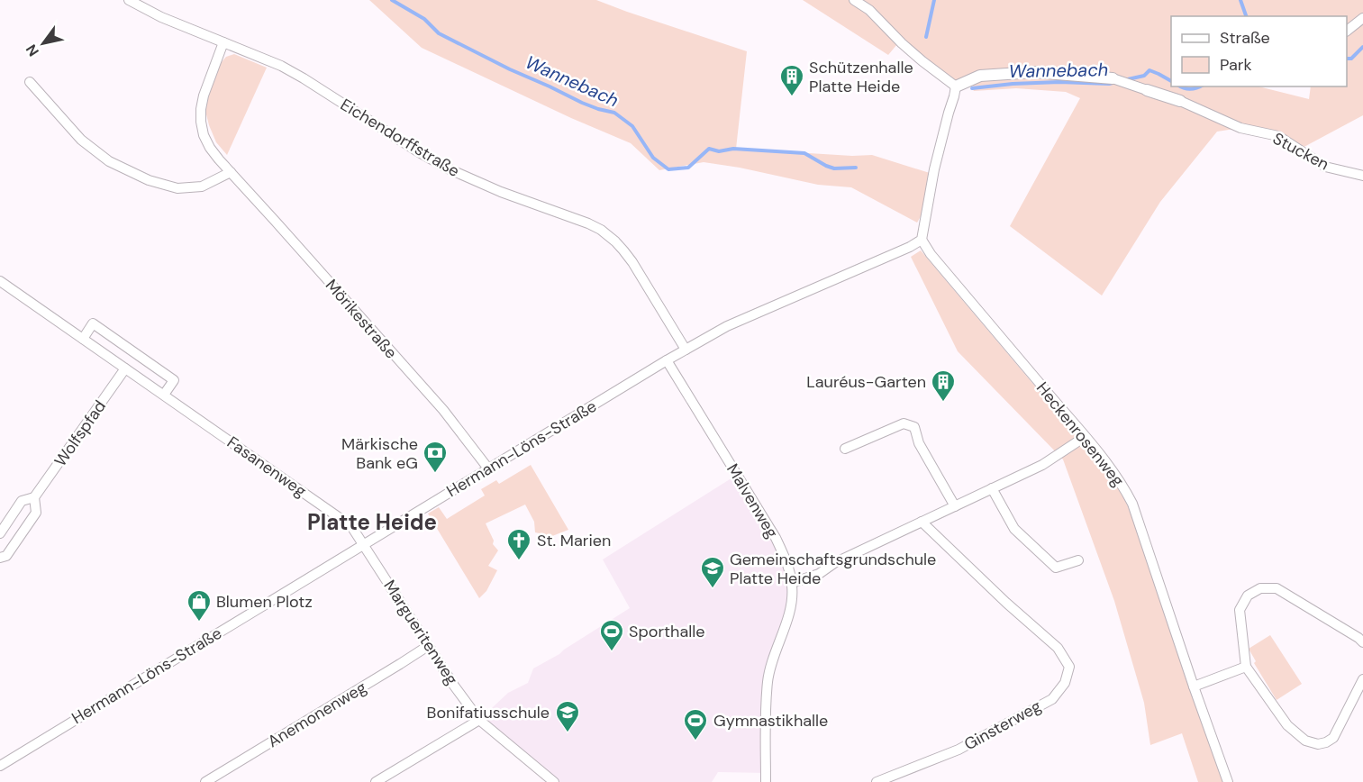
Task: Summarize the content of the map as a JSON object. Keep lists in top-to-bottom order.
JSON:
{
  "streets": {
    "street": [
      "Eichendorffstraße",
      "Stucken",
      "Mörikestraße",
      "Wolfspfad",
      "Heckenrosenweg",
      "Hermann-Löns-Straße",
      "Fasanenweg",
      "Malvenweg",
      "Margueritenweg",
      "Anemonenweg",
      "Ginsterweg"
    ]
  },
  "crossings": [
    ["Eichendorffstraße", "Mörikestraße"],
    ["Eichendorffstraße", "Hermann-Löns-Straße"],
    ["Mörikestraße", "Hermann-Löns-Straße"],
    ["Wolfspfad", "Fasanenweg"],
    ["Heckenrosenweg", "Hermann-Löns-Straße"],
    ["Hermann-Löns-Straße", "Fasanenweg"],
    ["Hermann-Löns-Straße", "Malvenweg"],
    ["Hermann-Löns-Straße", "Margueritenweg"],
    ["Fasanenweg", "Margueritenweg"],
    ["Margueritenweg", "Anemonenweg"]
  ],
  "districts": ["Platte Heide"],
  "water": ["Wannebach"],
  "places": {
    "building": ["Schützenhalle Platte Heide", "Lauréus-Garten"],
    "bank": ["Märkische Bank eG"],
    "church": ["St. Marien"],
    "school or university": ["Gemeinschaftsgrundschule Platte Heide", "Bonifatiusschule"],
    "shop": ["Blumen Plotz"],
    "sports": ["Sporthalle", "Gymnastikhalle"]
  },
  "legend": ["Straße", "Park"],
  "north": "bottom left"
}
